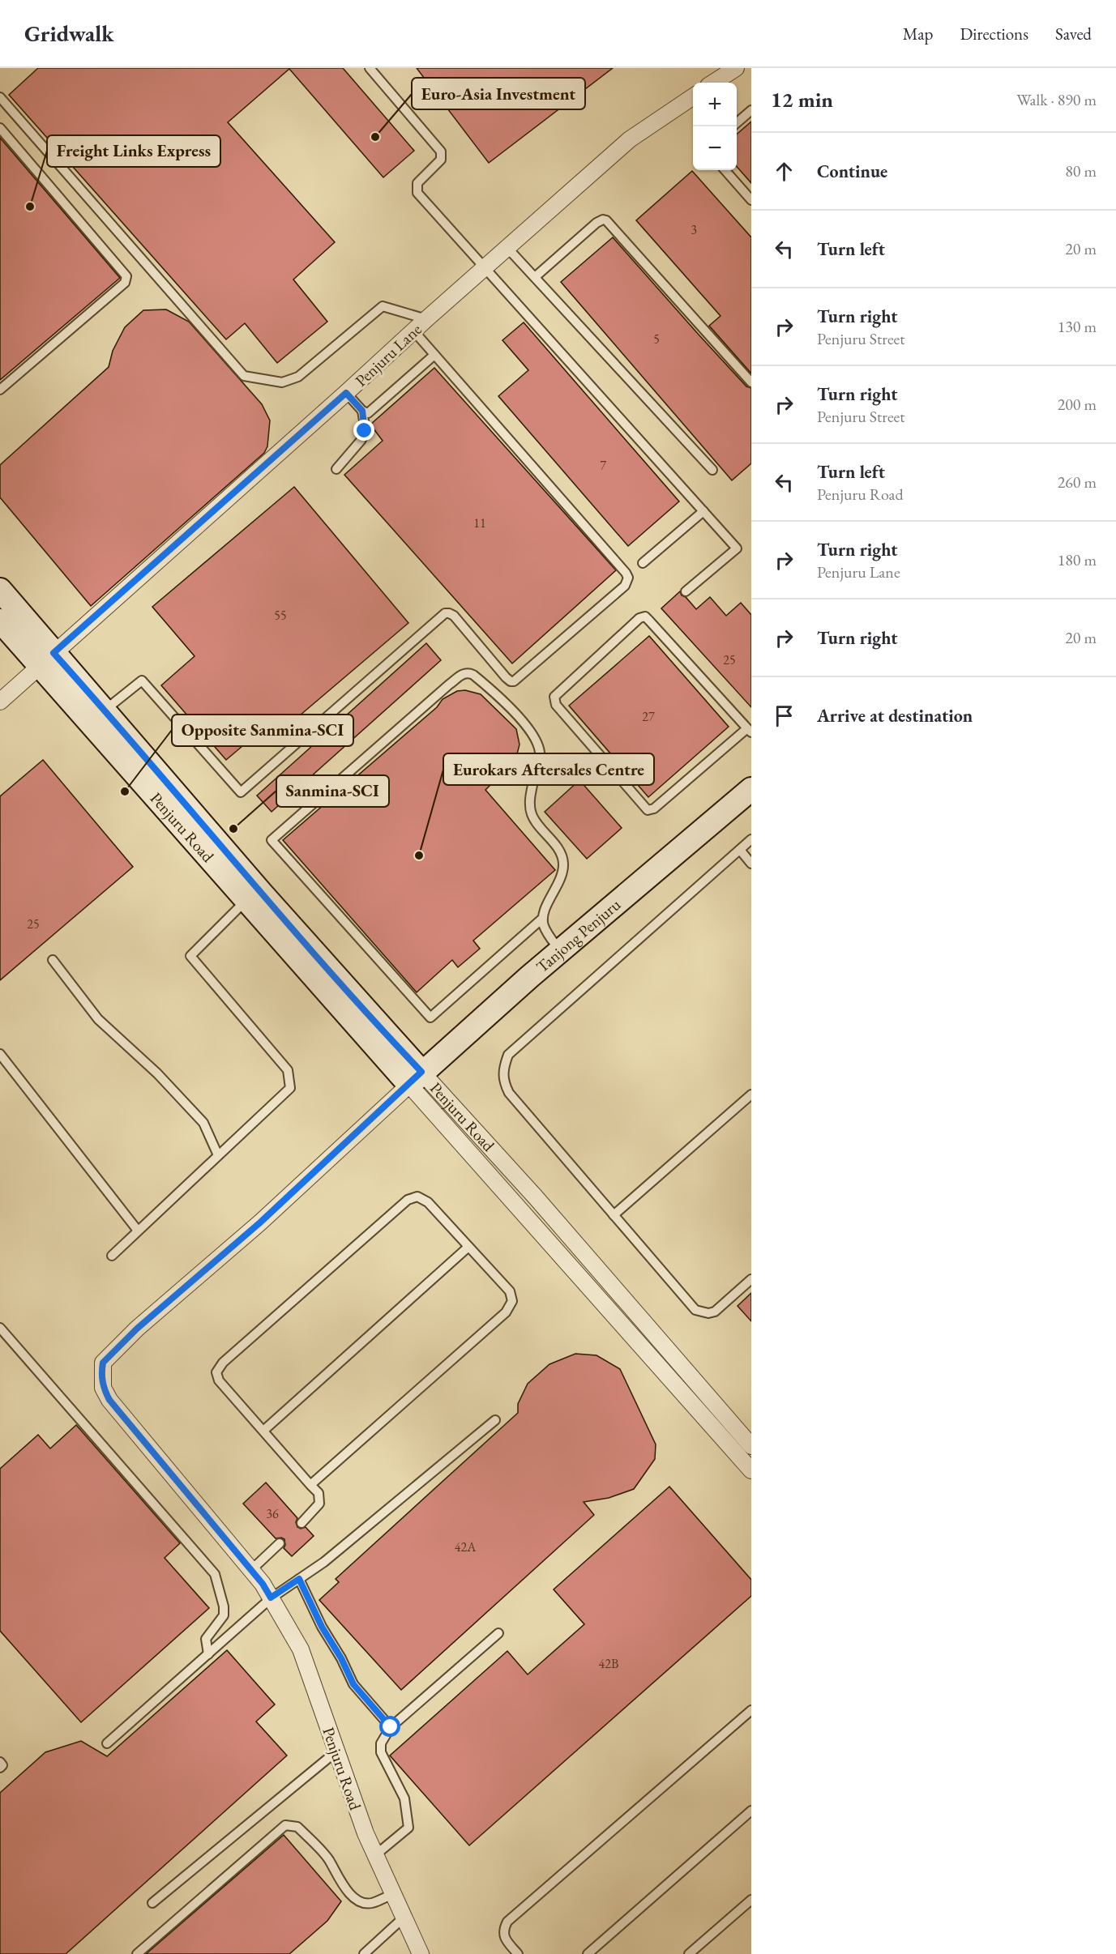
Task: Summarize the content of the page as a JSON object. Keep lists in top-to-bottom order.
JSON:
{
  "streets": {
    "main road": ["Penjuru Road", "Tanjong Penjuru"],
    "street": ["Penjuru Lane"]
  },
  "crossings": [
    ["Penjuru Lane", "Penjuru Road"],
    ["Penjuru Road", "Tanjong Penjuru"]
  ],
  "places": [
    "Euro-Asia Investment",
    "Freight Links Express",
    "Opposite Sanmina-SCI",
    "Sanmina-SCI",
    "Eurokars Aftersales Centre"
  ],
  "house_numbers": [
    "3",
    "5",
    "7",
    "11",
    "55",
    "25",
    "27",
    "25",
    "36",
    "42A",
    "42B"
  ],
  "page": {
    "header": "Gridwalk",
    "nav": ["Map", "Directions", "Saved"],
    "heading": ["12 min", "Walk · 890 m"],
    "map_buttons": ["+", "−"],
    "list": [
      ["Continue", "80 m"],
      ["Turn left", "20 m"],
      ["Turn right", "Penjuru Street", "130 m"],
      ["Turn right", "Penjuru Street", "200 m"],
      ["Turn left", "Penjuru Road", "260 m"],
      ["Turn right", "Penjuru Lane", "180 m"],
      ["Turn right", "20 m"],
      "Arrive at destination"
    ]
  }
}
